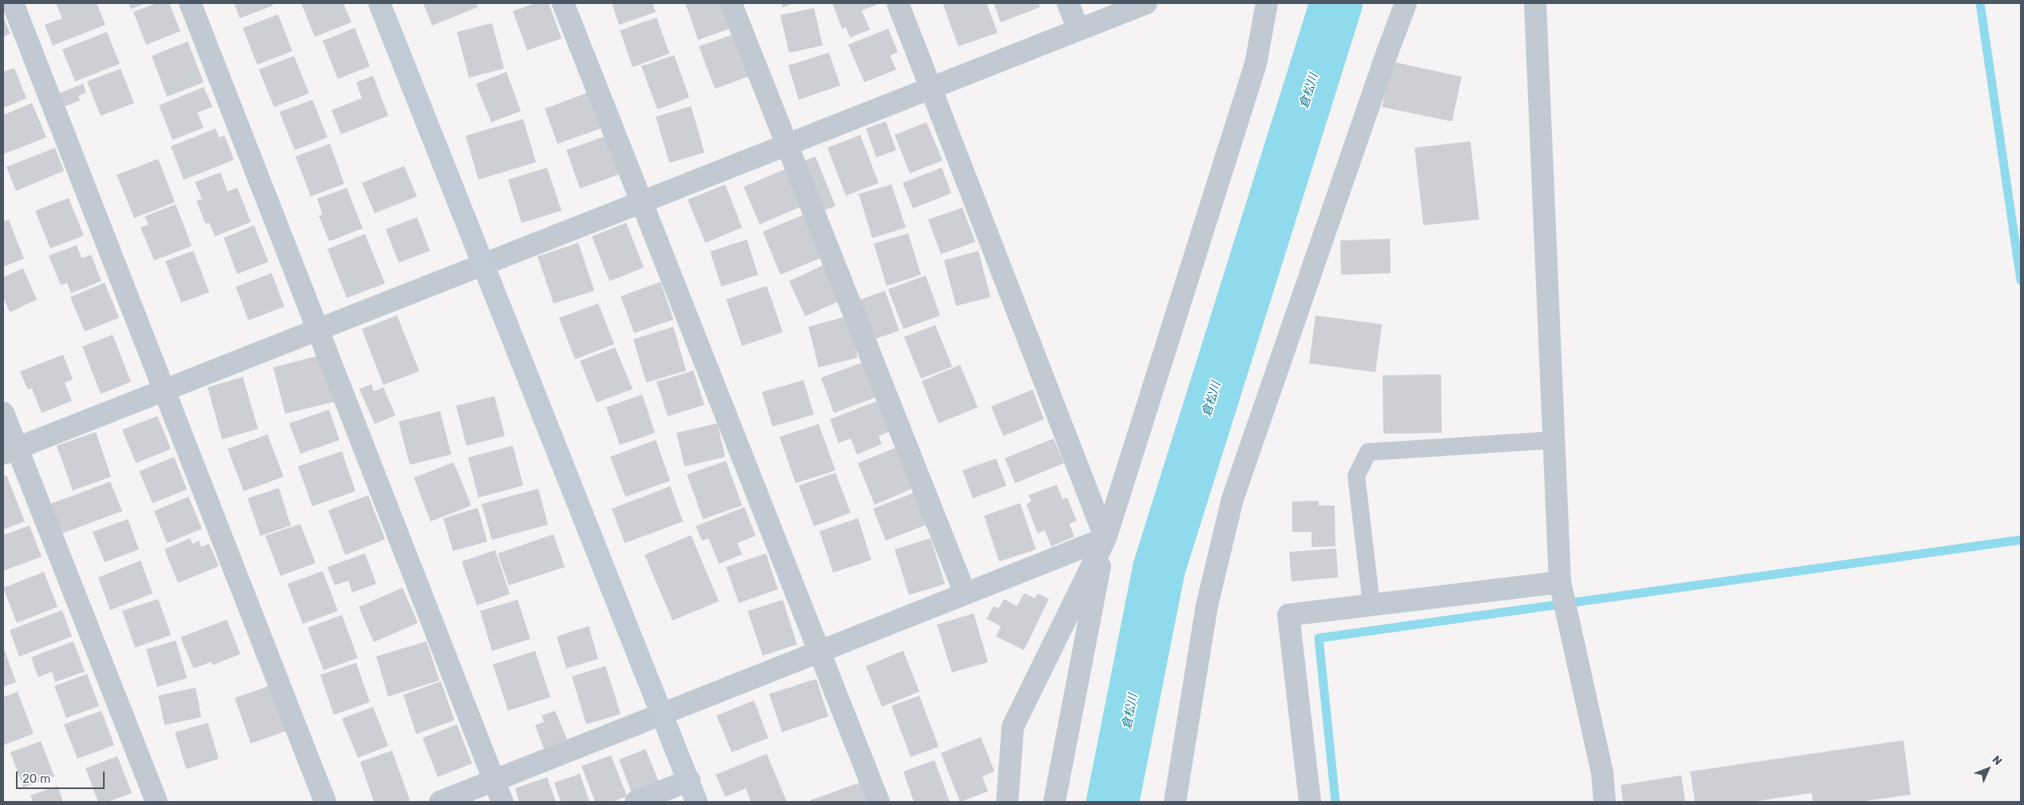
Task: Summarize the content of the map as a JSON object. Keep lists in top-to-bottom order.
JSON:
{
  "water": ["倉松川"],
  "scale_bar": "20 m",
  "north": "top right"
}
